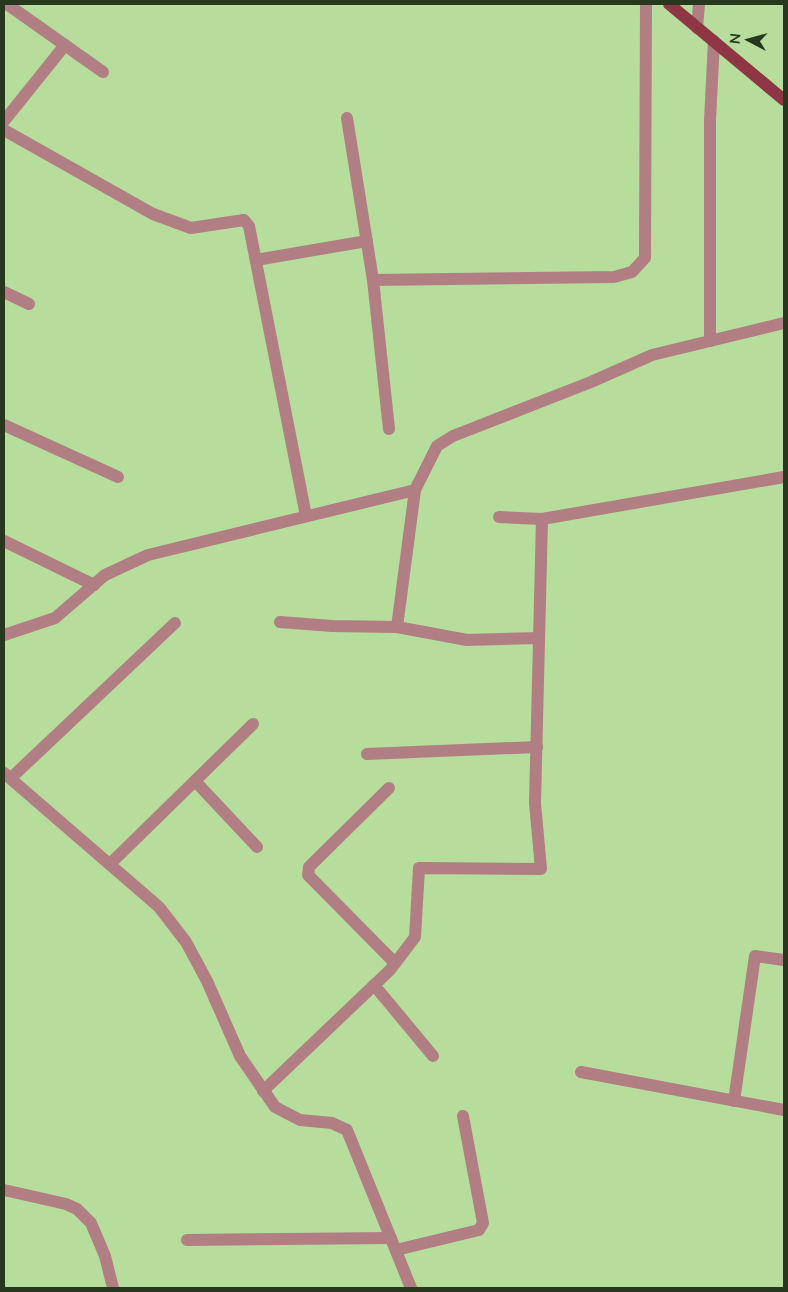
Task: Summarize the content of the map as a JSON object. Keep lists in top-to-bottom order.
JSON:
{
  "north": "left"
}
